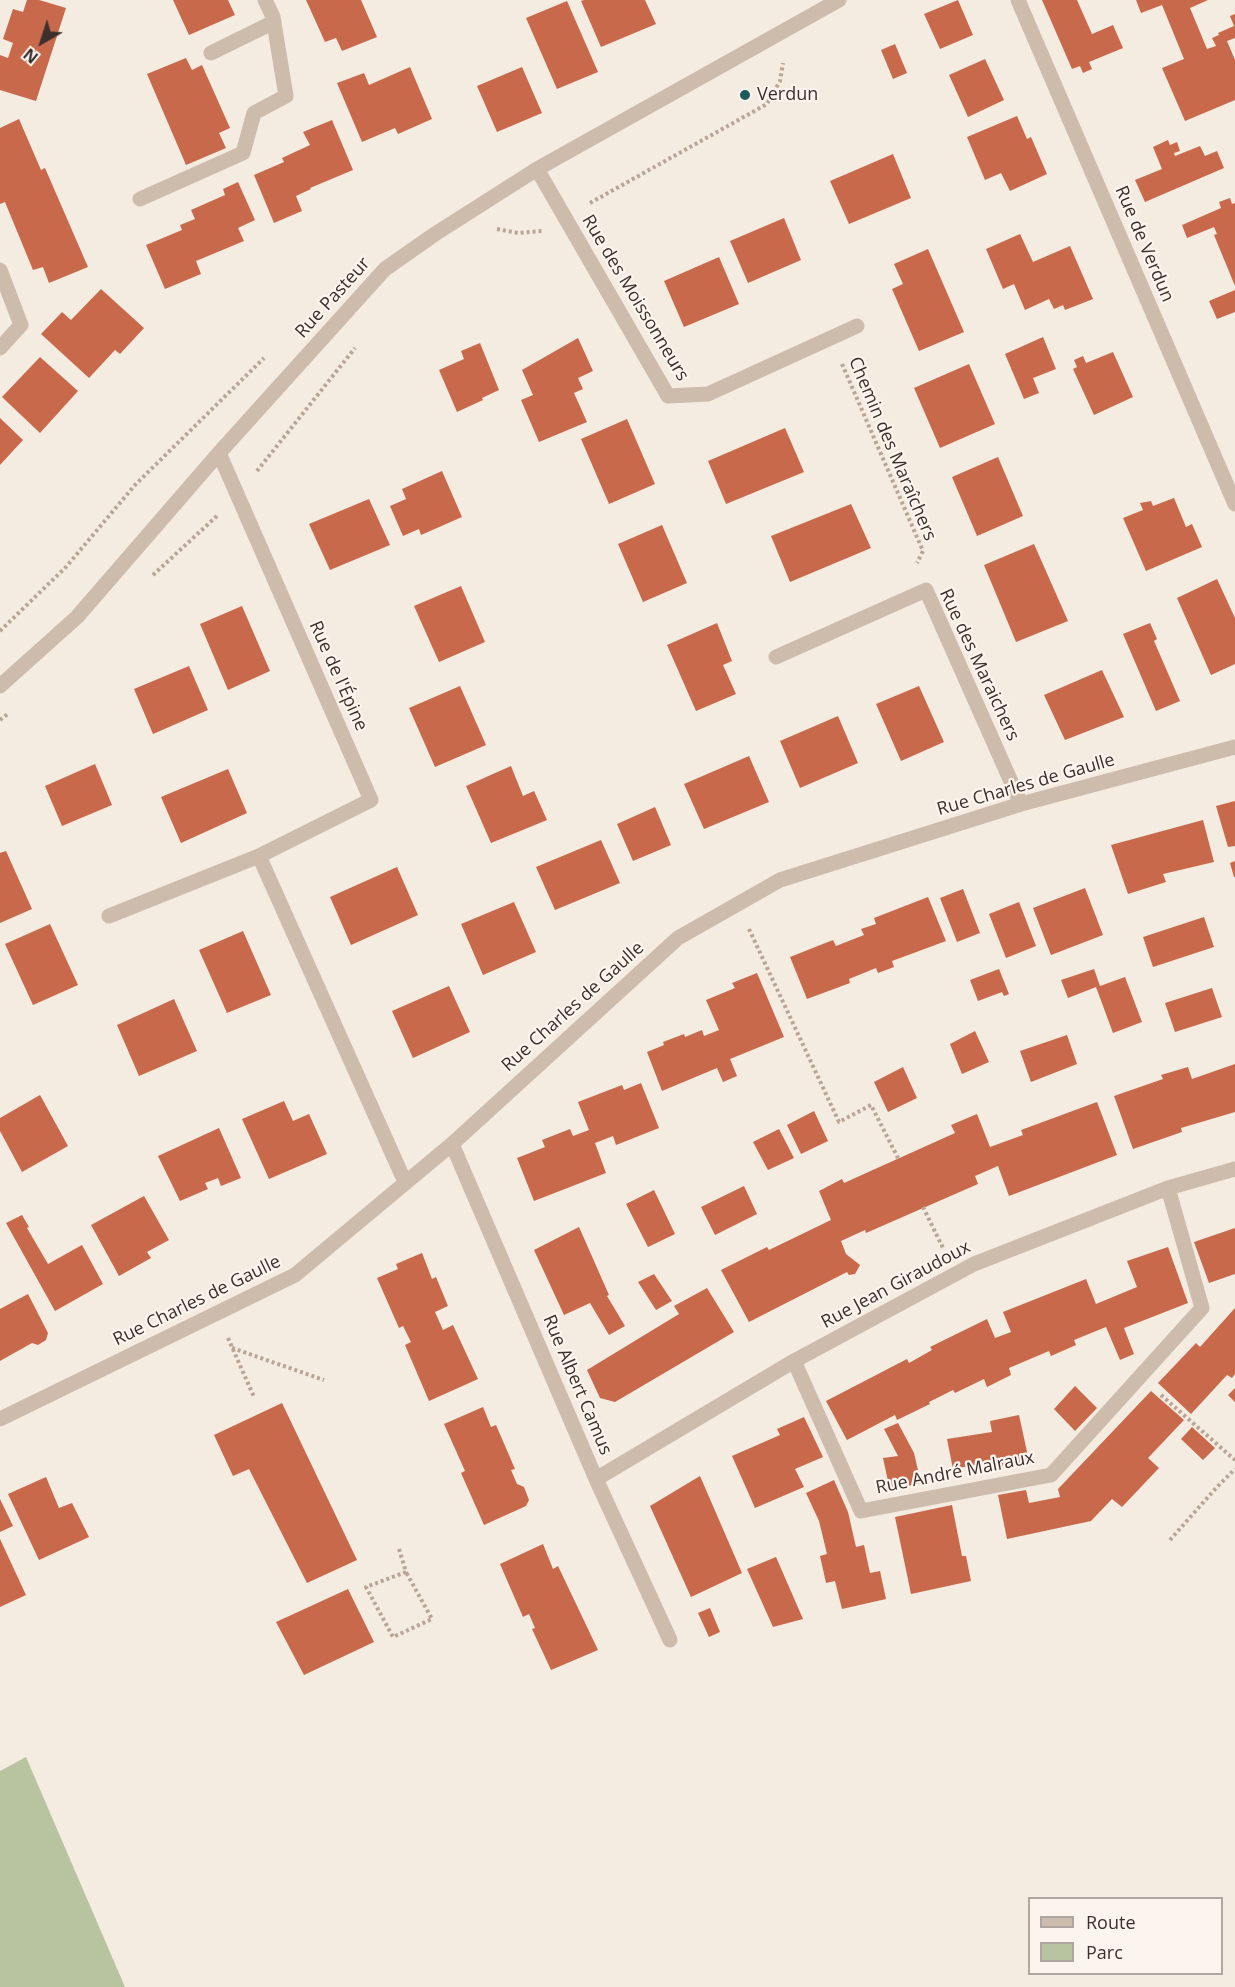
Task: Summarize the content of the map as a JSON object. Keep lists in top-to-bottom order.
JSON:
{
  "streets": {
    "street": [
      "Rue de Verdun",
      "Rue Pasteur",
      "Rue des Moissonneurs",
      "Rue des Maraichers",
      "Rue de l'Épine",
      "Rue Charles de Gaulle",
      "Rue Jean Giraudoux",
      "Rue Albert Camus",
      "Rue André Malraux"
    ],
    "path": ["Chemin des Maraîchers"]
  },
  "crossings": [
    ["Rue Pasteur", "Rue des Moissonneurs"],
    ["Rue Pasteur", "Rue de l'Épine"],
    ["Rue des Moissonneurs", "Chemin des Maraîchers"],
    ["Chemin des Maraîchers", "Rue des Maraichers"],
    ["Rue des Maraichers", "Rue Charles de Gaulle"],
    ["Rue Charles de Gaulle", "Rue Albert Camus"],
    ["Rue Jean Giraudoux", "Rue Albert Camus"],
    ["Rue Jean Giraudoux", "Rue André Malraux"]
  ],
  "places": ["Verdun"],
  "legend": ["Route", "Parc"],
  "north": "bottom left"
}
